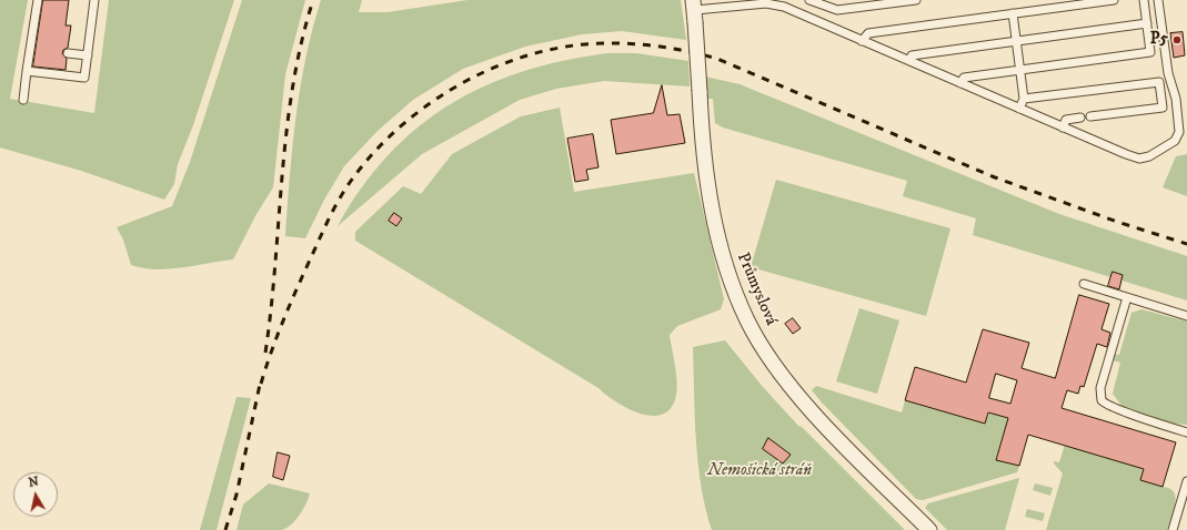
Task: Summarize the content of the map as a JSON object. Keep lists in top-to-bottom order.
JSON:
{
  "streets": {
    "street": ["Průmyslová"]
  },
  "parks": ["Nemošická stráň"],
  "places": ["P5"],
  "north": "top"
}
